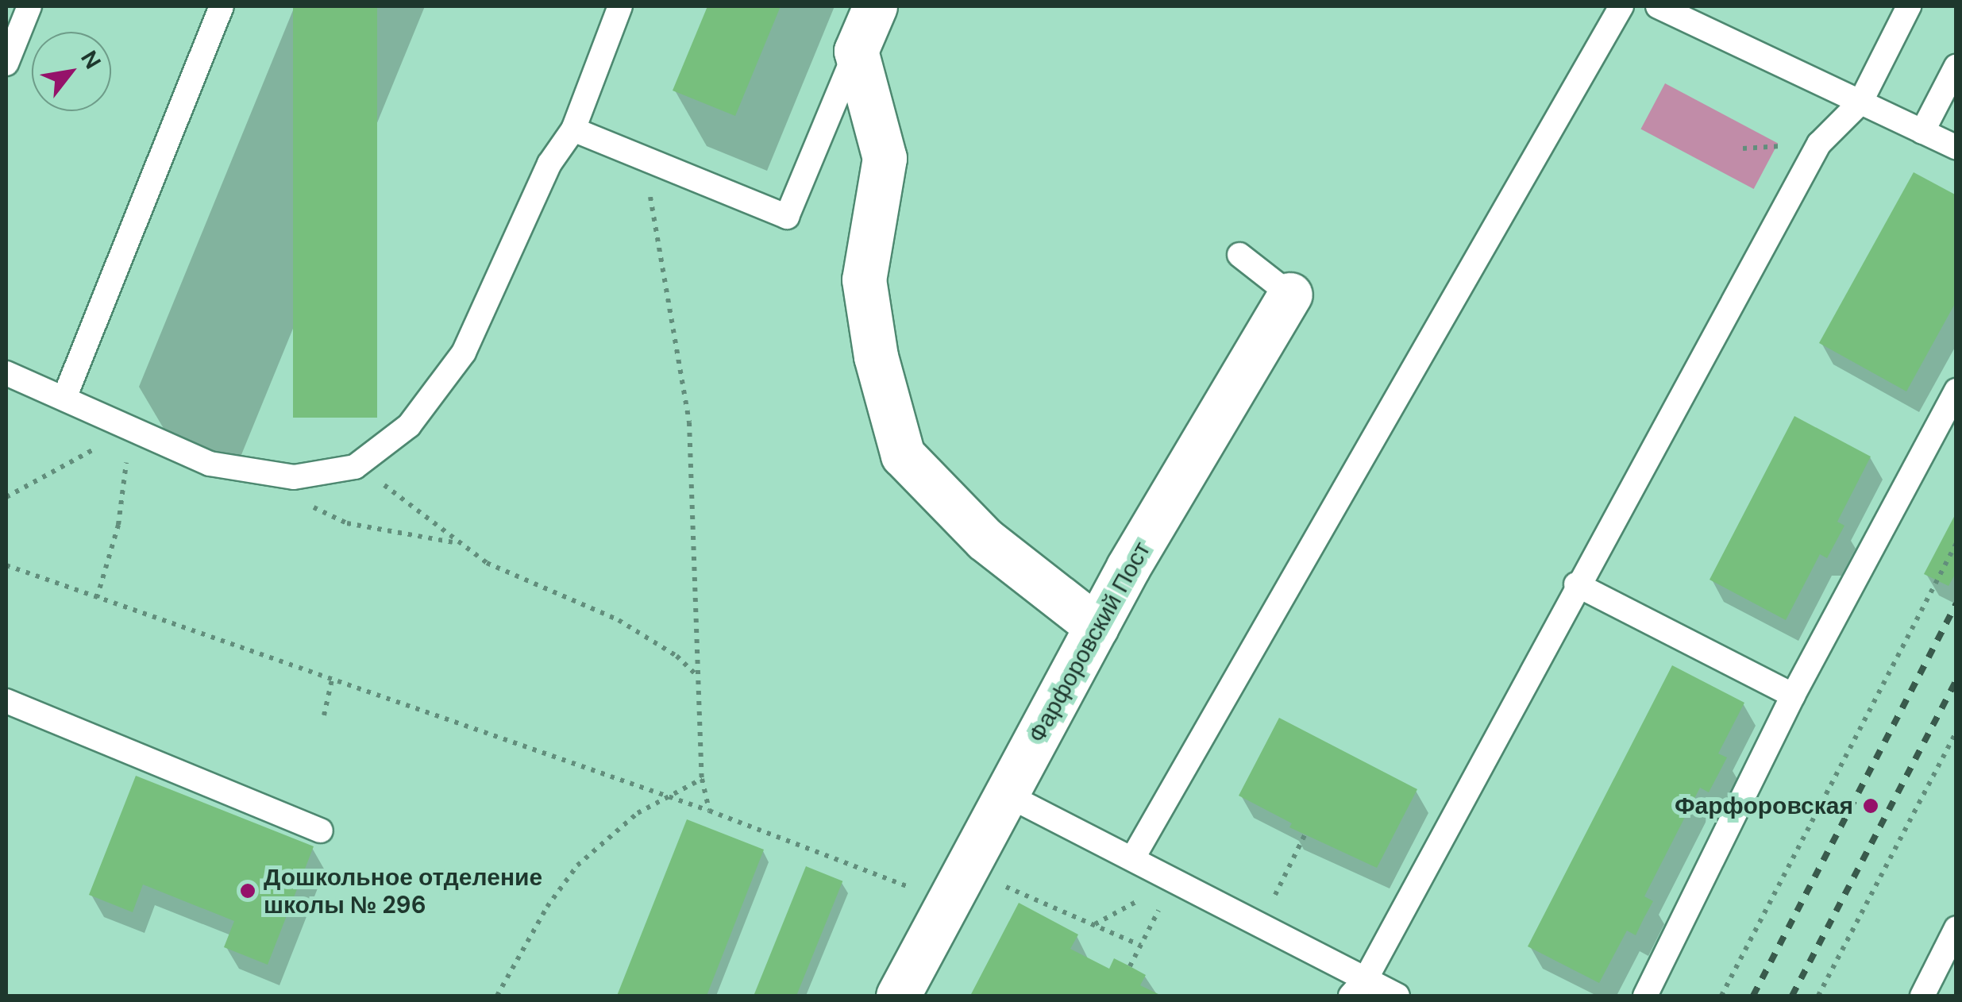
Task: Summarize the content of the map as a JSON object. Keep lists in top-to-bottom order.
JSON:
{
  "streets": {
    "street": ["Фарфоровский Пост"]
  },
  "places": ["Фарфоровская", "Дошкольное отделение школы № 296"],
  "north": "top right"
}
